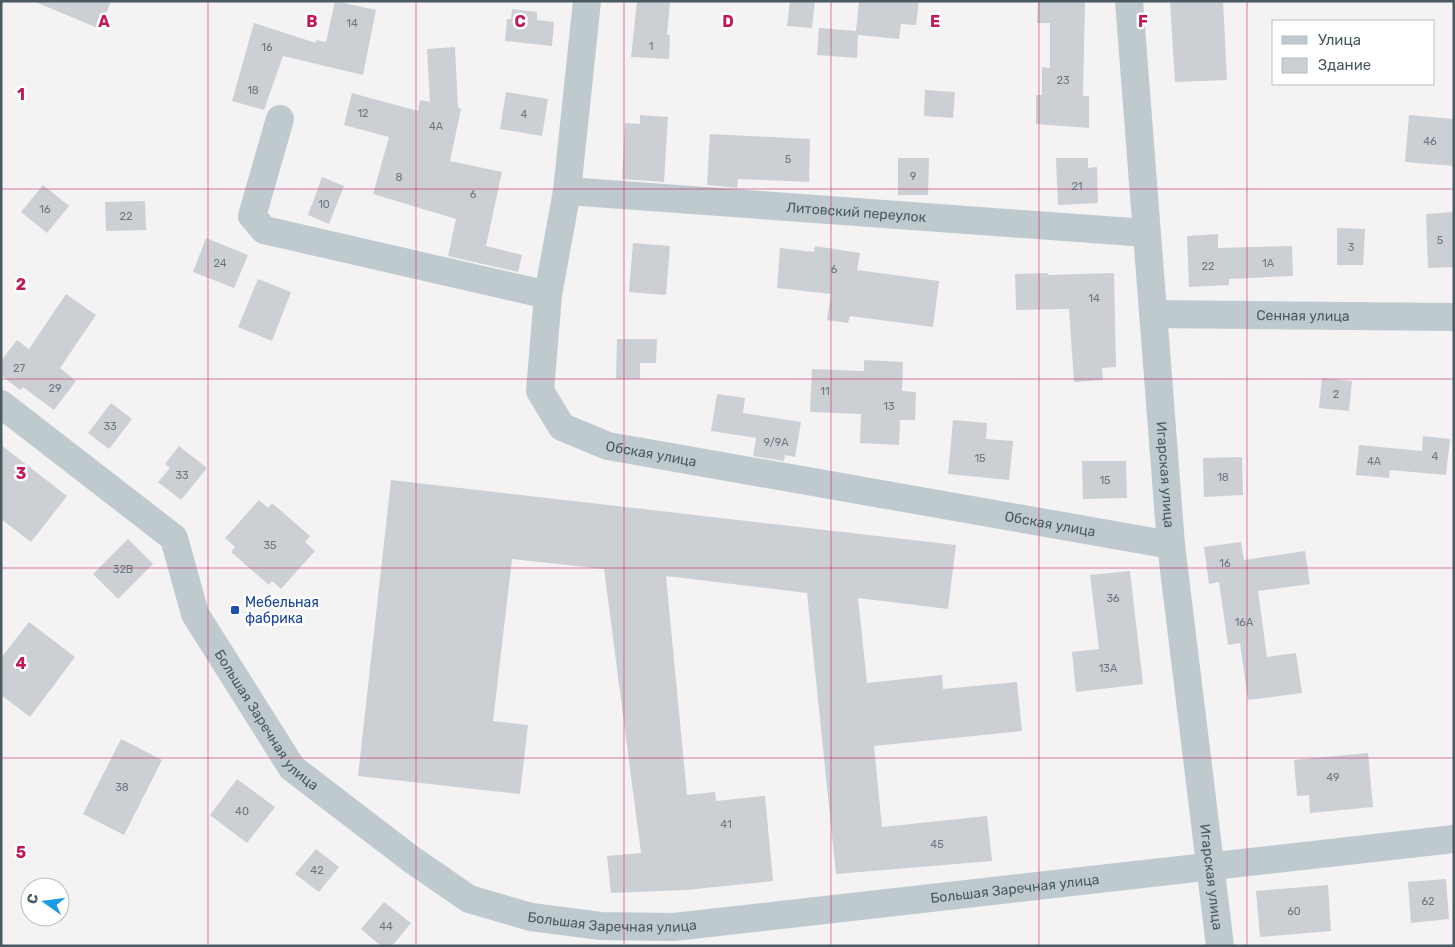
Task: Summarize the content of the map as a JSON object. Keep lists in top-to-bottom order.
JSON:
{
  "streets": {
    "street": [
      "Литовский переулок",
      "Сенная улица",
      "Обская улица",
      "Игарская улица",
      "Большая Заречная улица"
    ]
  },
  "crossings": [
    ["Литовский переулок", "Обская улица"],
    ["Литовский переулок", "Игарская улица"],
    ["Сенная улица", "Игарская улица"],
    ["Обская улица", "Игарская улица"],
    ["Игарская улица", "Большая Заречная улица"]
  ],
  "places": {
    "transit": ["Мебельная фабрика"]
  },
  "house_numbers": [
    "14",
    "1",
    "16",
    "23",
    "18",
    "12",
    "4",
    "4А",
    "46",
    "5",
    "9",
    "8",
    "21",
    "6",
    "10",
    "16",
    "22",
    "5",
    "3",
    "24",
    "1А",
    "22",
    "6",
    "14",
    "27",
    "29",
    "11",
    "2",
    "13",
    "33",
    "9/9А",
    "4",
    "15",
    "4А",
    "33",
    "18",
    "15",
    "35",
    "16",
    "32В",
    "36",
    "16А",
    "13А",
    "49",
    "38",
    "40",
    "41",
    "45",
    "42",
    "62",
    "60",
    "44"
  ],
  "legend": ["Улица", "Здание"],
  "north": "left",
  "grid": {
    "columns": [
      "A",
      "B",
      "C",
      "D",
      "E",
      "F"
    ],
    "rows": [
      "1",
      "2",
      "3",
      "4",
      "5"
    ]
  }
}
